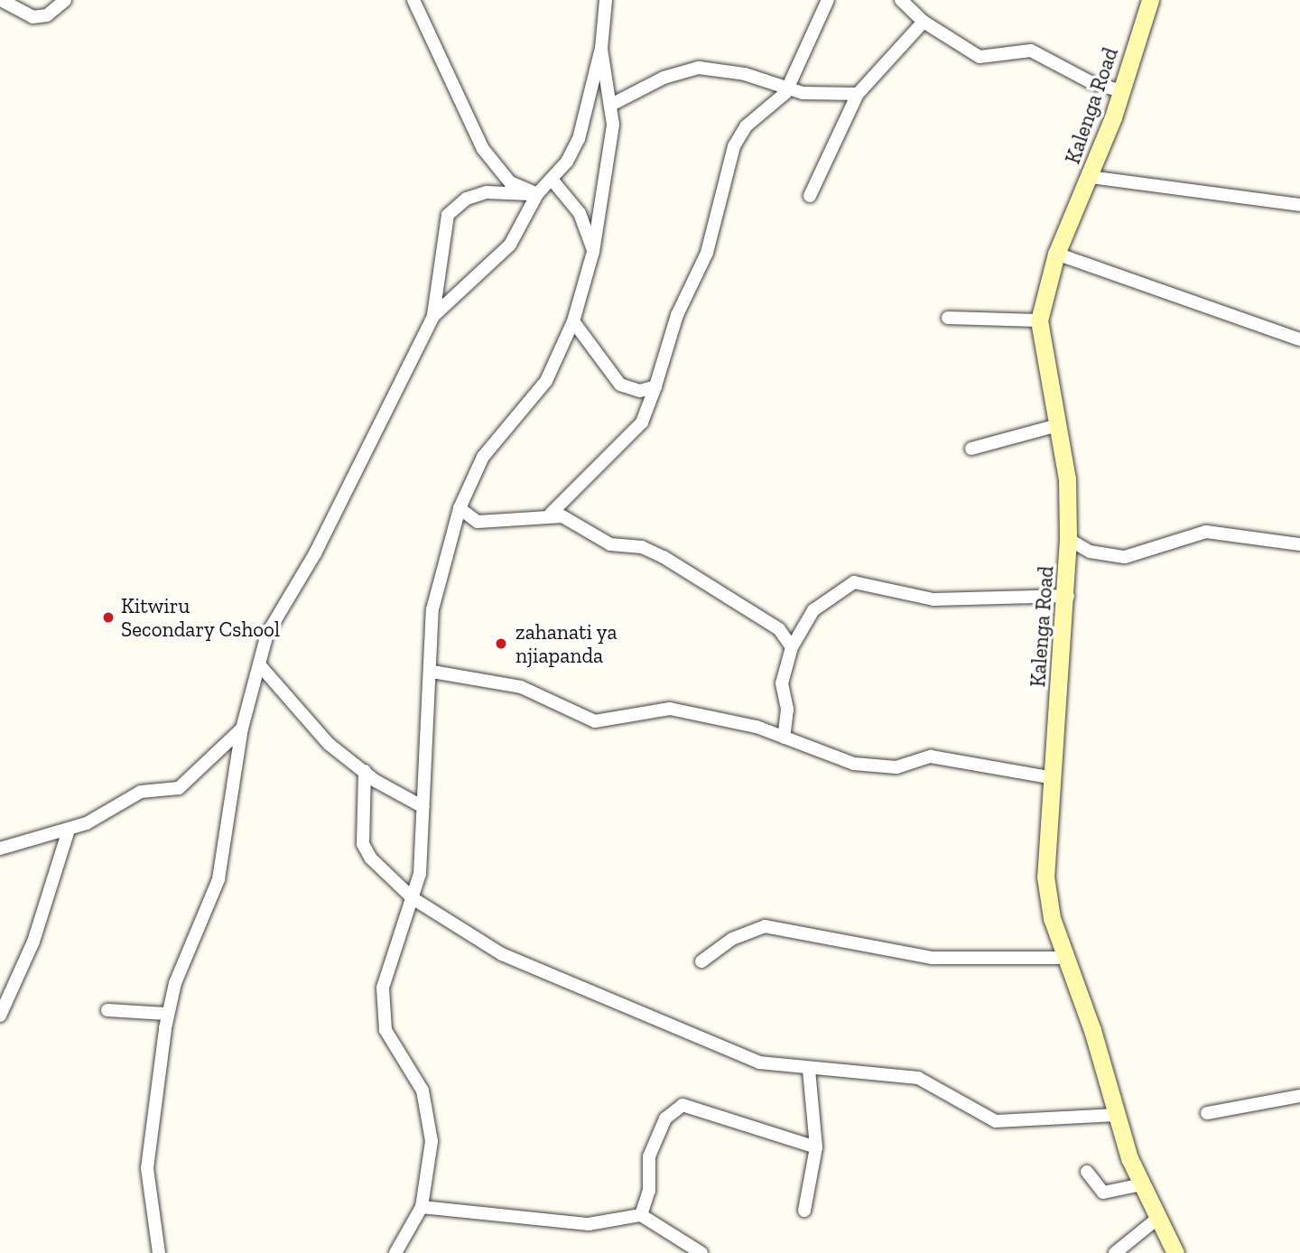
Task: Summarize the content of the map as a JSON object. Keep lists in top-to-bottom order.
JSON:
{
  "streets": {
    "main road": ["Kalenga Road"]
  },
  "places": ["Kitwiru Secondary Cshool", "zahanati ya njiapanda"]
}
